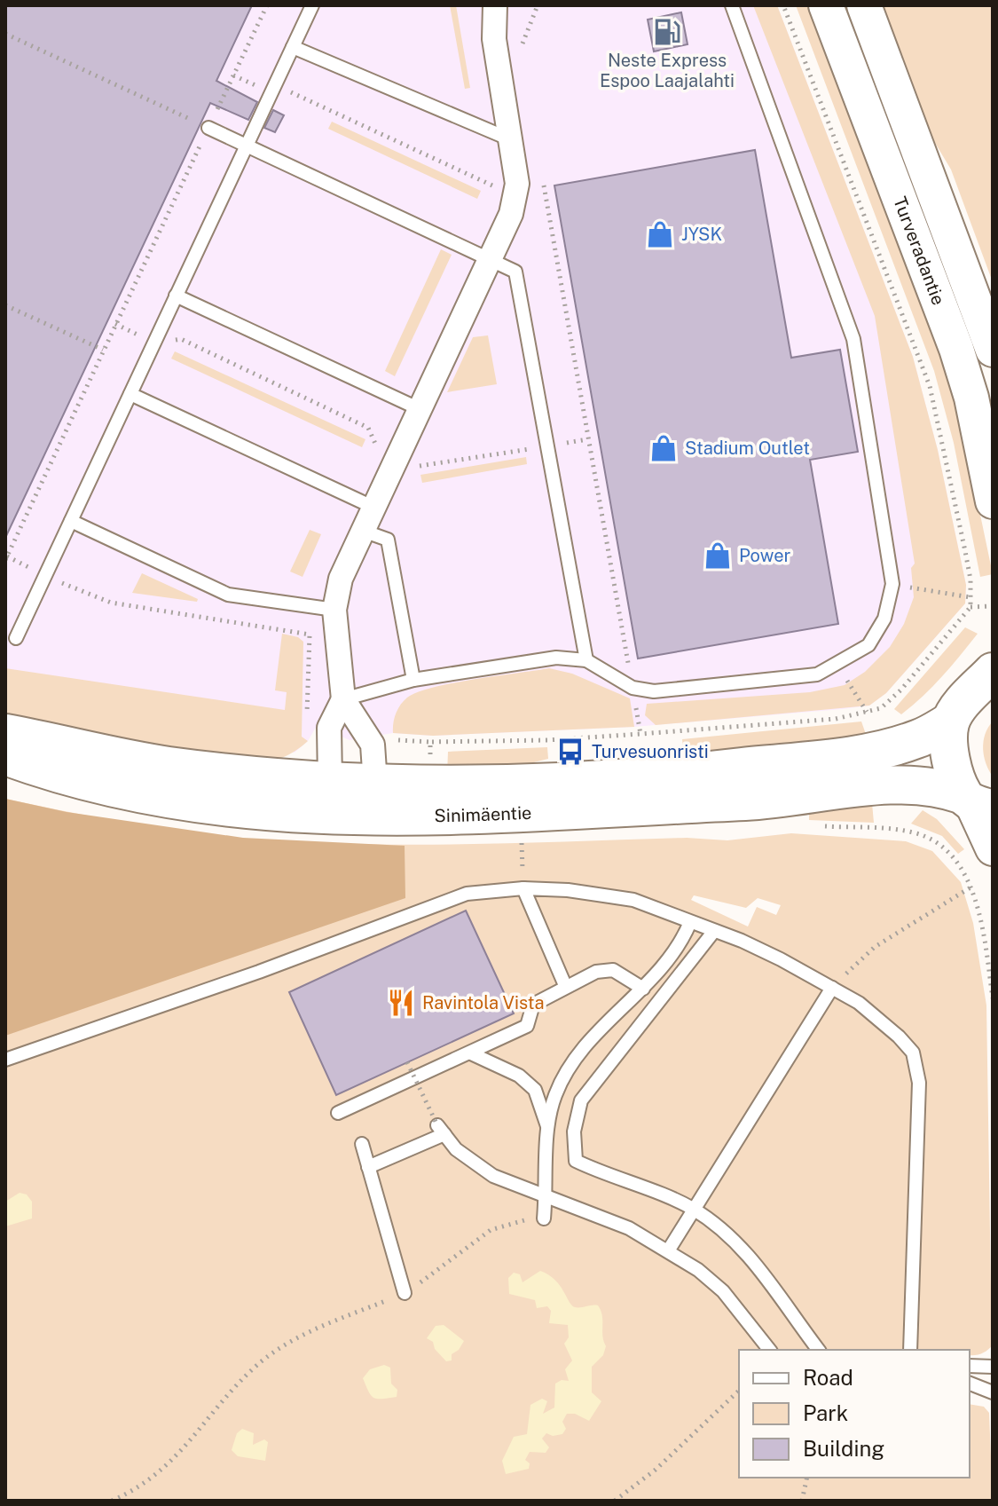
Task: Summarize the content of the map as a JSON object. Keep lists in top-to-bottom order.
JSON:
{
  "streets": {
    "main road": ["Turveradantie", "Sinimäentie"]
  },
  "places": {
    "fuel station": ["Neste Express Espoo Laajalahti"],
    "shop": ["JYSK", "Stadium Outlet", "Power"],
    "bus stop": ["Turvesuonristi"],
    "restaurant": ["Ravintola Vista"]
  },
  "legend": ["Road", "Park", "Building"]
}
